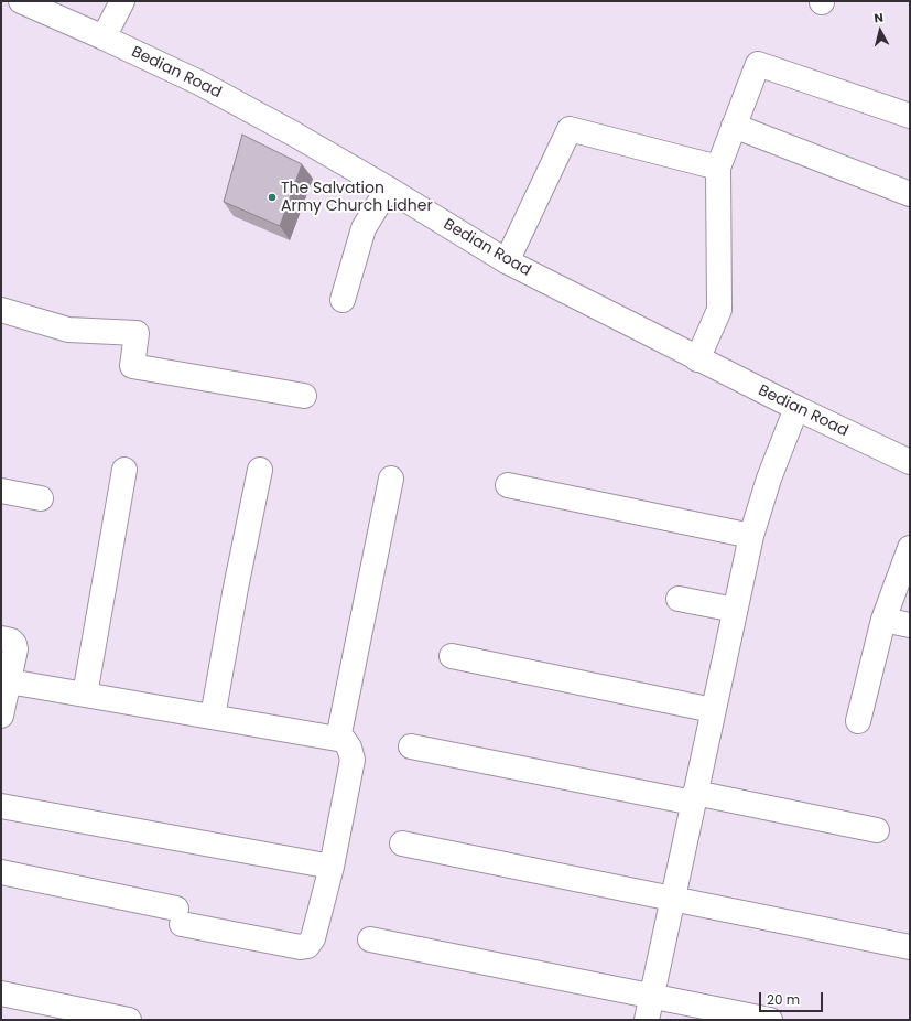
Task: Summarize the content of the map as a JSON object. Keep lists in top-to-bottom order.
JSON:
{
  "streets": {
    "street": ["Bedian Road"]
  },
  "places": ["The Salvation Army Church Lidher"],
  "scale_bar": "20 m",
  "north": "top"
}
